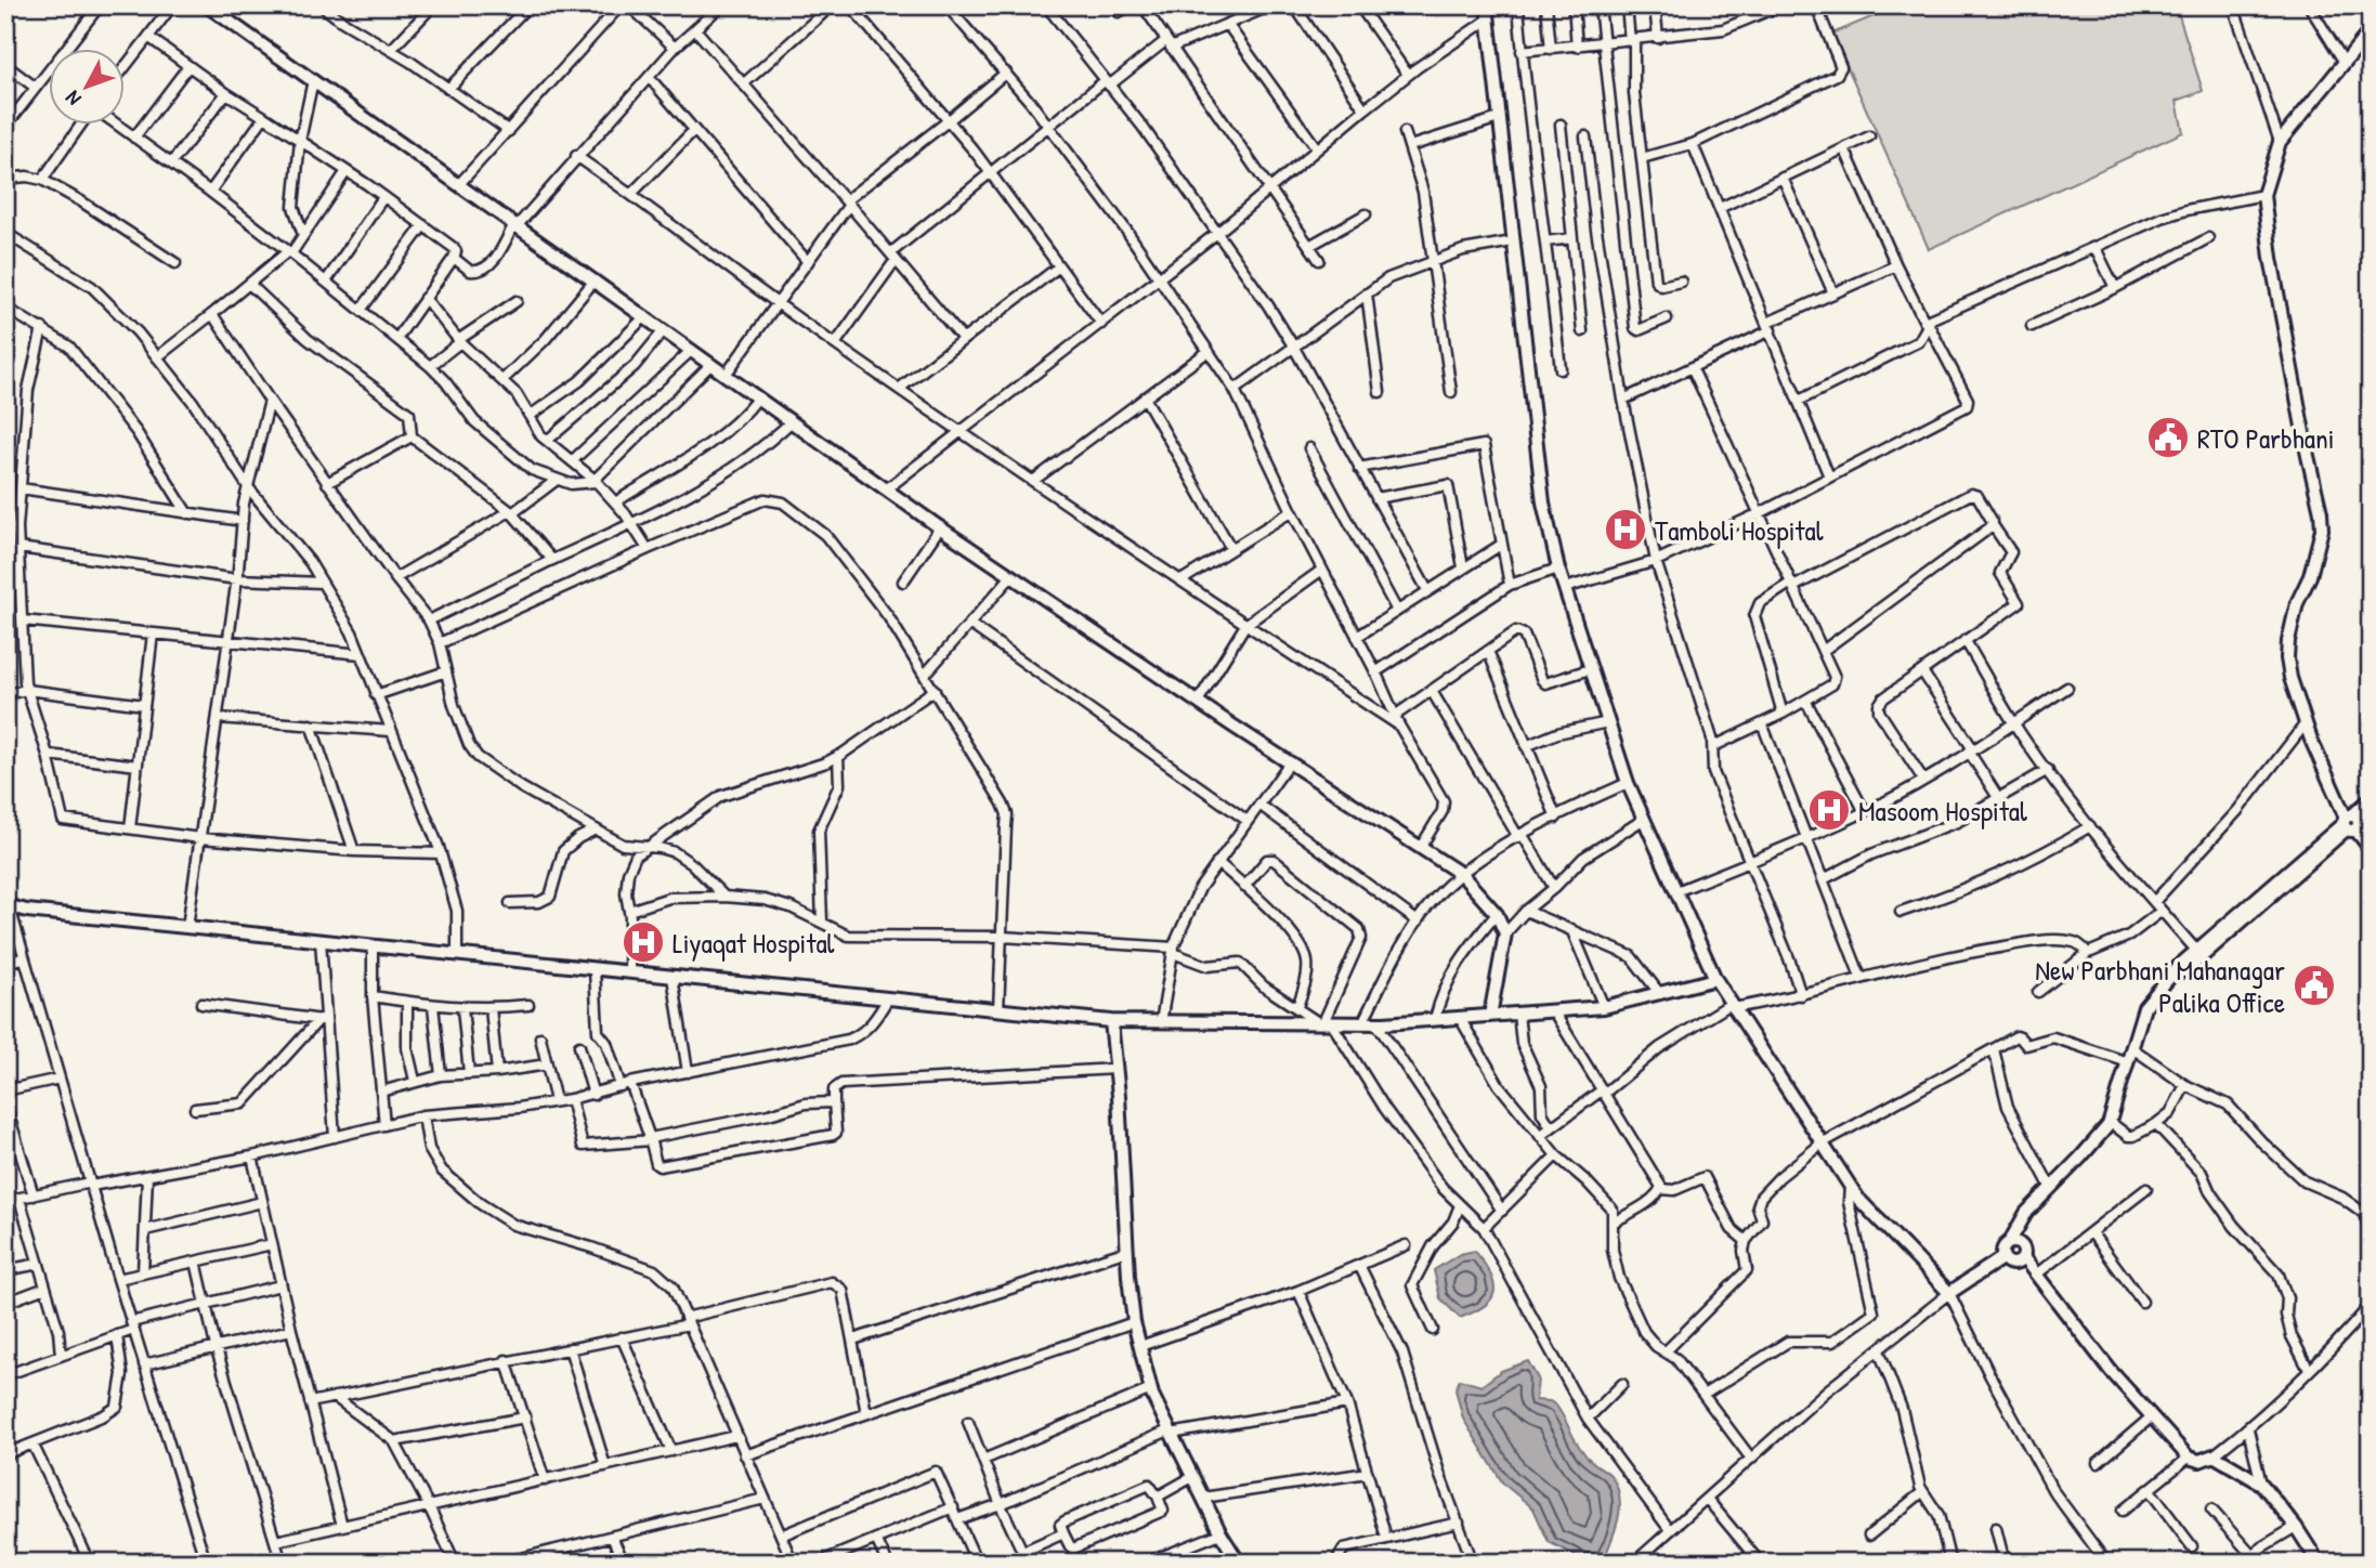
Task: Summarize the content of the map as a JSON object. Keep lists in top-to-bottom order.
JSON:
{
  "places": {
    "public building": ["RTO Parbhani", "New Parbhani Mahanagar Palika Office"],
    "hospital": ["Tamboli Hospital", "Masoom Hospital", "Liyaqat Hospital"]
  },
  "north": "bottom left"
}
